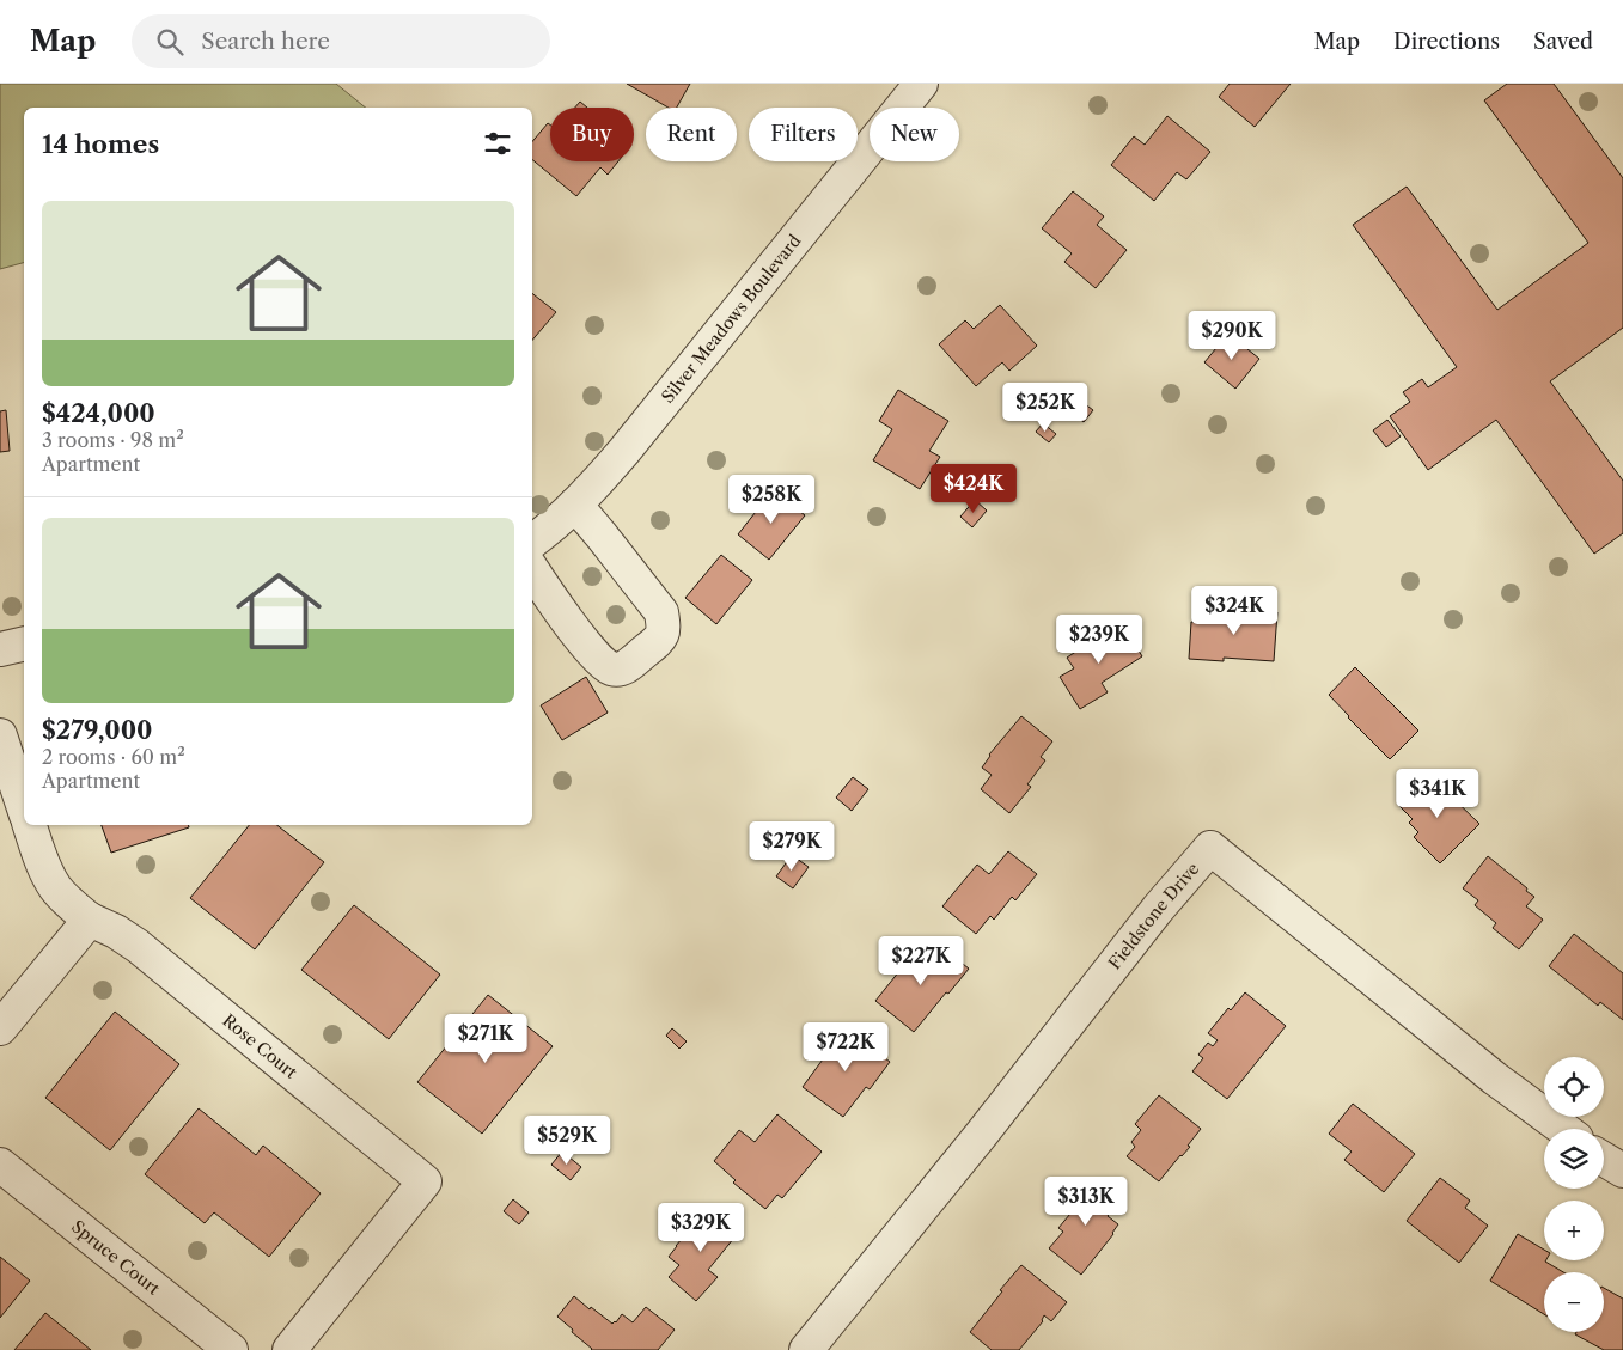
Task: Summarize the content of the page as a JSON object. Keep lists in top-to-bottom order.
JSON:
{
  "streets": {
    "street": [
      "Silver Meadows Boulevard",
      "Fieldstone Drive",
      "Rose Court",
      "Spruce Court"
    ]
  },
  "page": {
    "header": "Map",
    "search": "Search here",
    "nav": ["Map", "Directions", "Saved"],
    "chip": [
      "Buy",
      "Rent",
      "Filters",
      "New"
    ],
    "heading": "14 homes",
    "list": [
      {
        "name": "$424,000",
        "note": "3 rooms · 98 m² · Apartment"
      },
      {
        "name": "$279,000",
        "note": "2 rooms · 60 m² · Apartment"
      }
    ],
    "price": [
      "$290K",
      "$252K",
      "$424K",
      "$258K",
      "$324K",
      "$239K",
      "$341K",
      "$279K",
      "$227K",
      "$271K",
      "$722K",
      "$529K",
      "$313K",
      "$329K"
    ],
    "map_buttons": ["+", "−"]
  }
}
